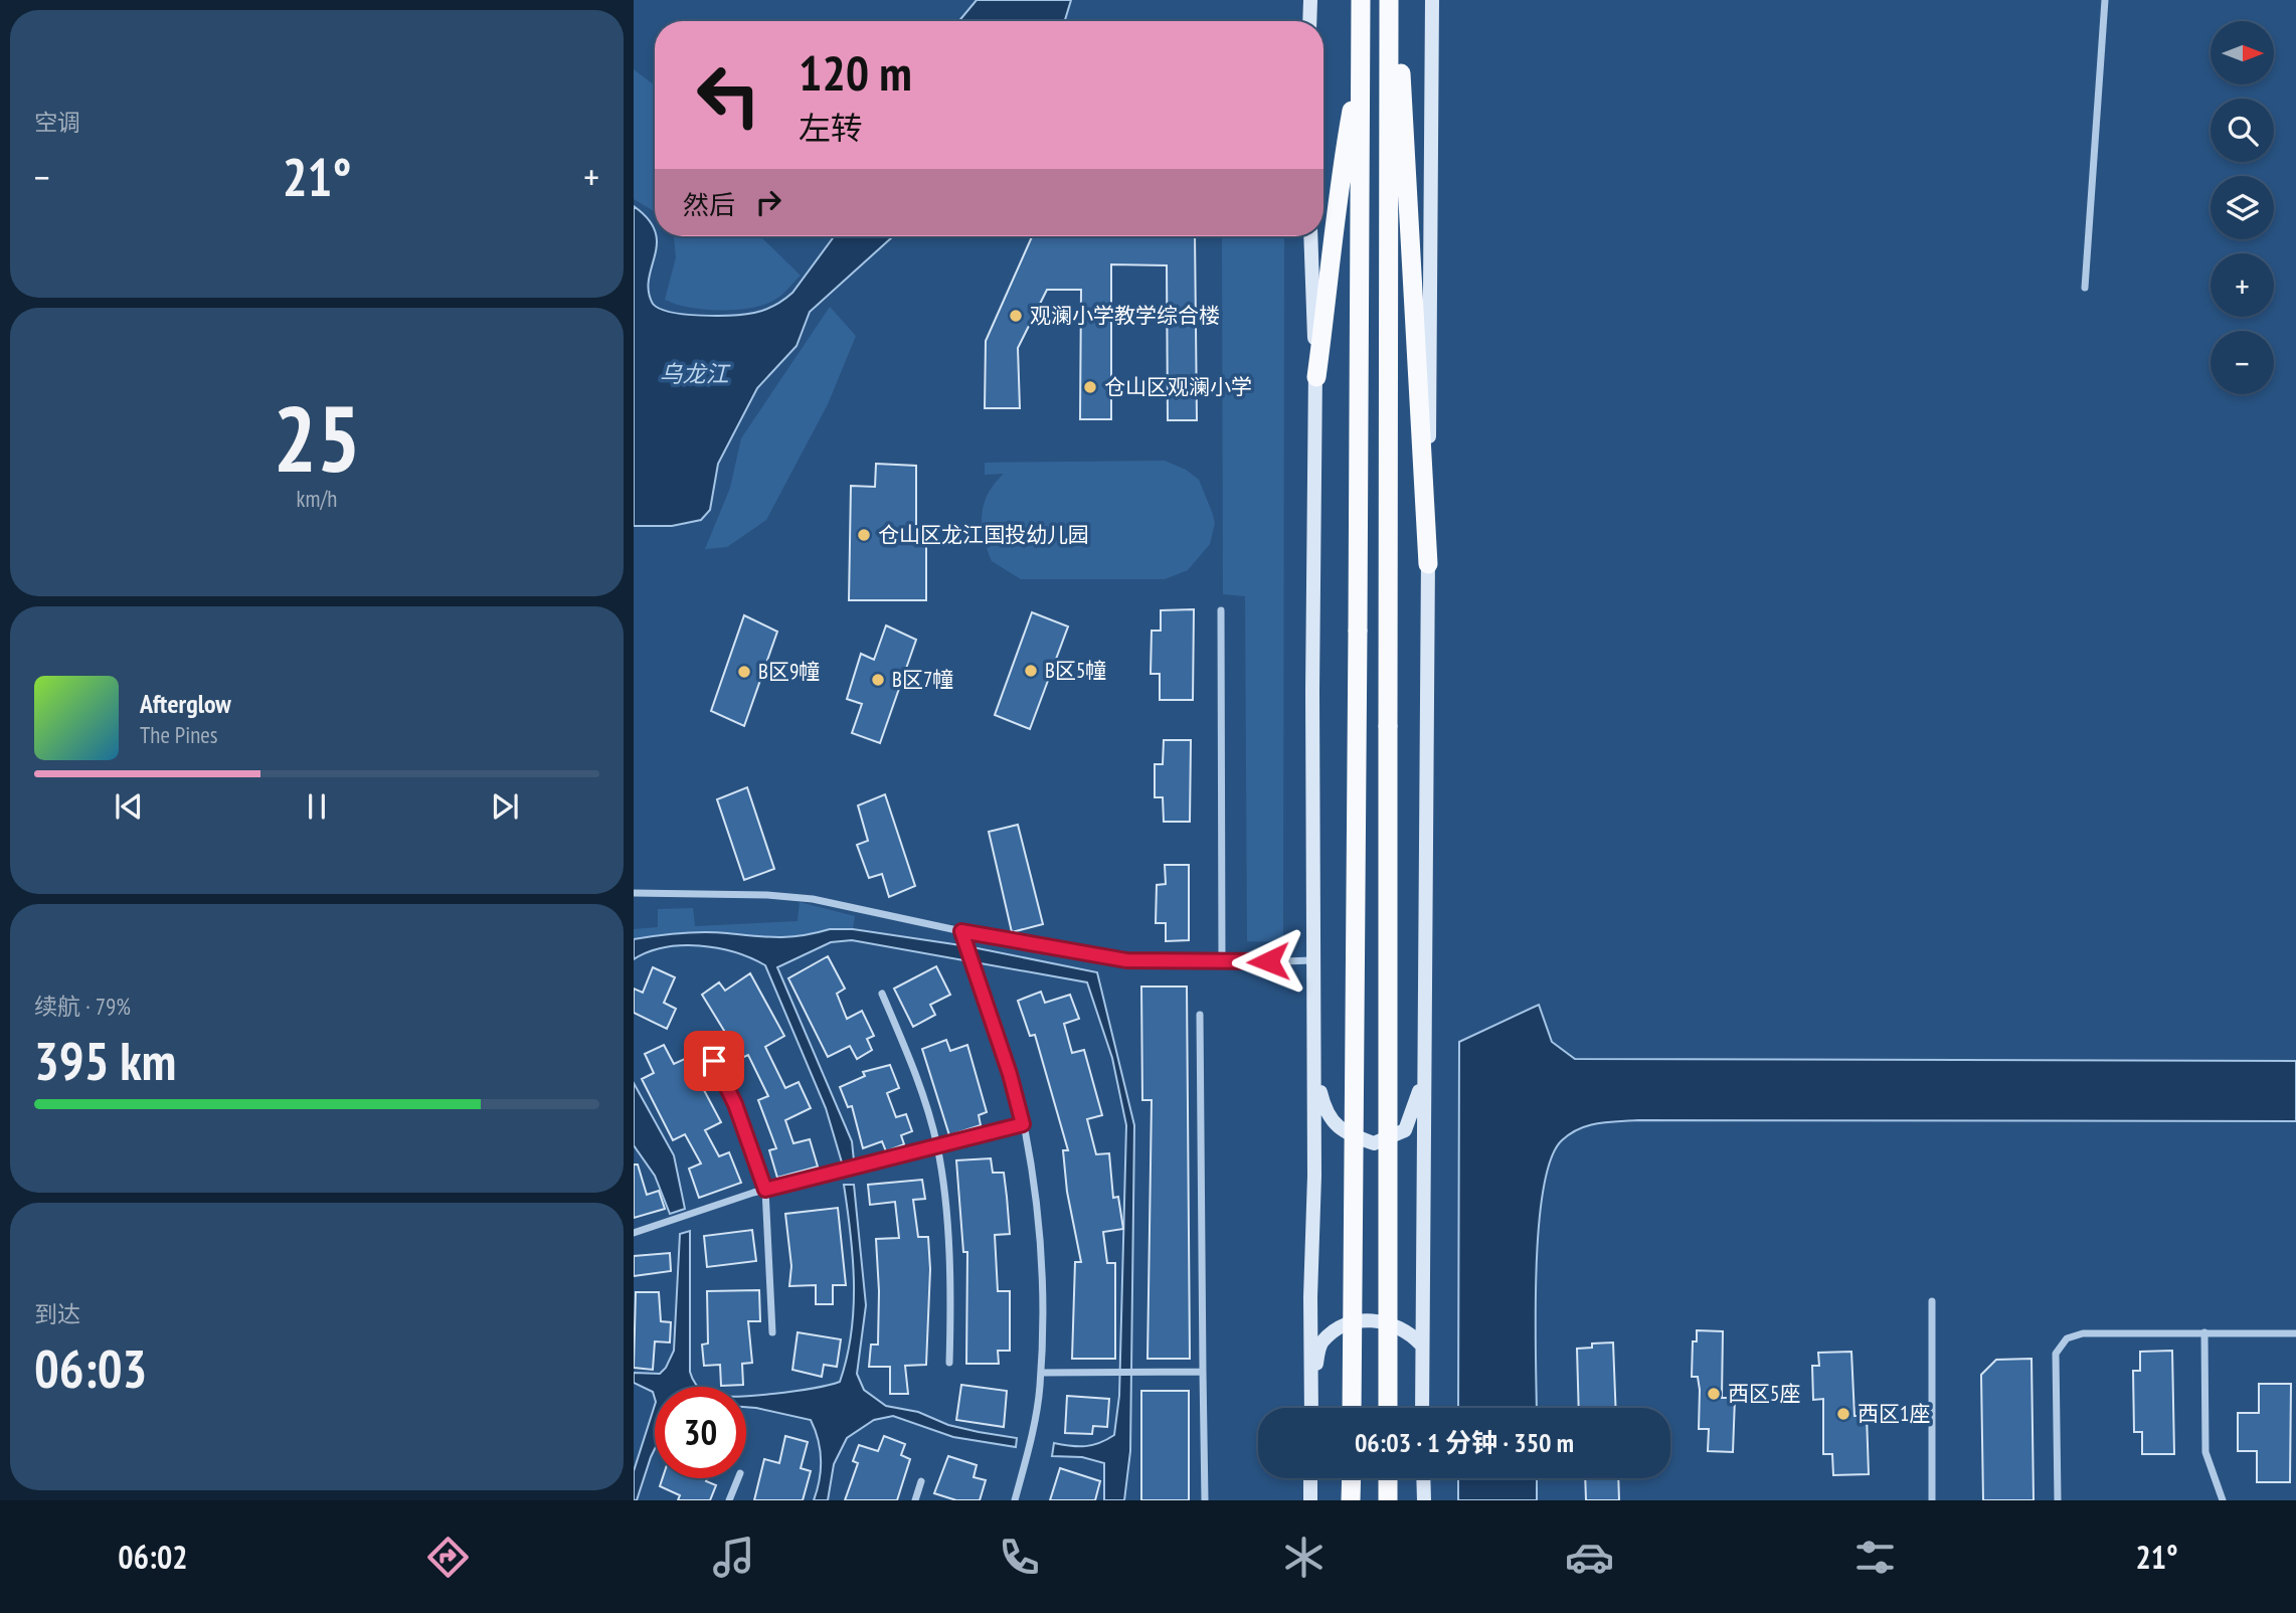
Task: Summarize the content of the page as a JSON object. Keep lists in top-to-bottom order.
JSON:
{
  "water": ["乌龙江"],
  "places": [
    "观澜小学教学综合楼",
    "仓山区观澜小学",
    "仓山区龙江国投幼儿园",
    "B区5幢",
    "B区9幢",
    "B区7幢",
    "西区5座",
    "西区1座"
  ],
  "north": "right",
  "page": {
    "tile": [
      "空调",
      ["25", "km/h"],
      ["续航 · 79%", "395 km"],
      ["到达", "06:03"]
    ],
    "map_buttons": ["+", "−"],
    "turn": ["120 m", "左转"],
    "heat": ["−", "21°", "+"],
    "then": "然后",
    "song": ["Afterglow", "The Pines"],
    "limit": "30",
    "trip": "06:03 · 1 分钟 · 350 m",
    "tabs": ["06:02", "21°"]
  }
}
